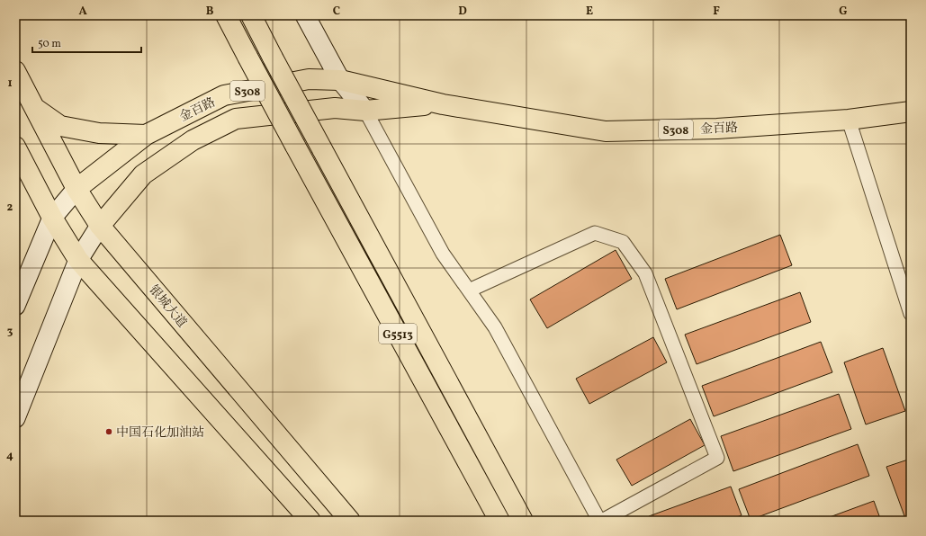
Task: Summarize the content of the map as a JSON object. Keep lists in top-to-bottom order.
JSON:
{
  "streets": {
    "main road": [
      "S308",
      "金百路",
      "银城大道",
      "G5513"
    ]
  },
  "crossings": [
    ["金百路", "银城大道"]
  ],
  "places": ["中国石化加油站"],
  "scale_bar": "50 m",
  "grid": {
    "columns": [
      "A",
      "B",
      "C",
      "D",
      "E",
      "F",
      "G"
    ],
    "rows": [
      "1",
      "2",
      "3",
      "4"
    ]
  }
}
